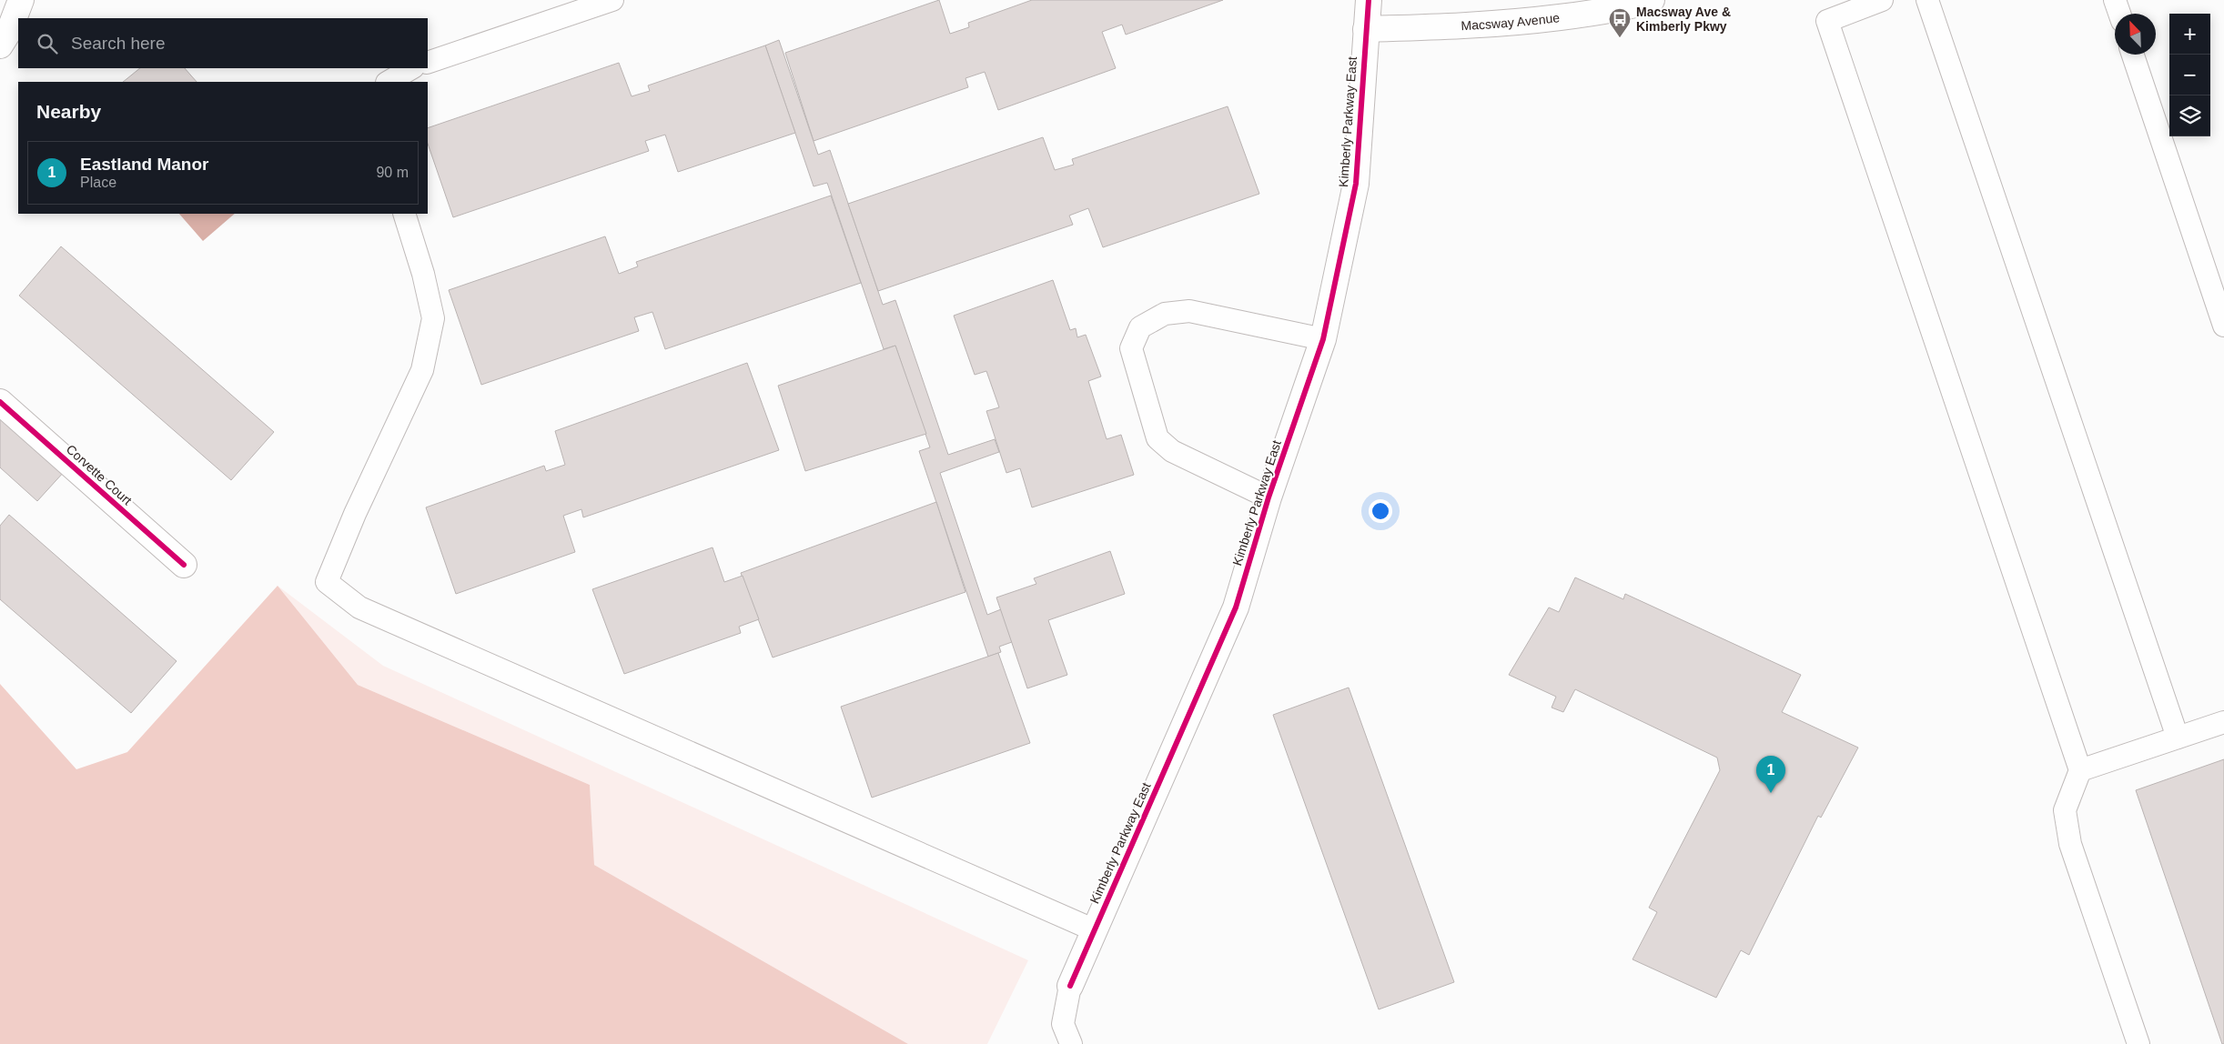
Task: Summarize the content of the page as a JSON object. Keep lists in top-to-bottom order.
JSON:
{
  "streets": {
    "street": ["Macsway Avenue", "Kimberly Parkway East", "Corvette Court"]
  },
  "crossings": [
    ["Macsway Avenue", "Kimberly Parkway East"]
  ],
  "places": {
    "bus stop": ["Macsway Ave & Kimberly Pkwy"]
  },
  "north": "top left",
  "page": {
    "map_buttons": ["+", "−"],
    "search": "Search here",
    "heading": "Nearby",
    "list": [
      {
        "mark": "1",
        "name": "Eastland Manor",
        "note": "Place",
        "value": "90 m"
      }
    ],
    "pins": "1"
  }
}
